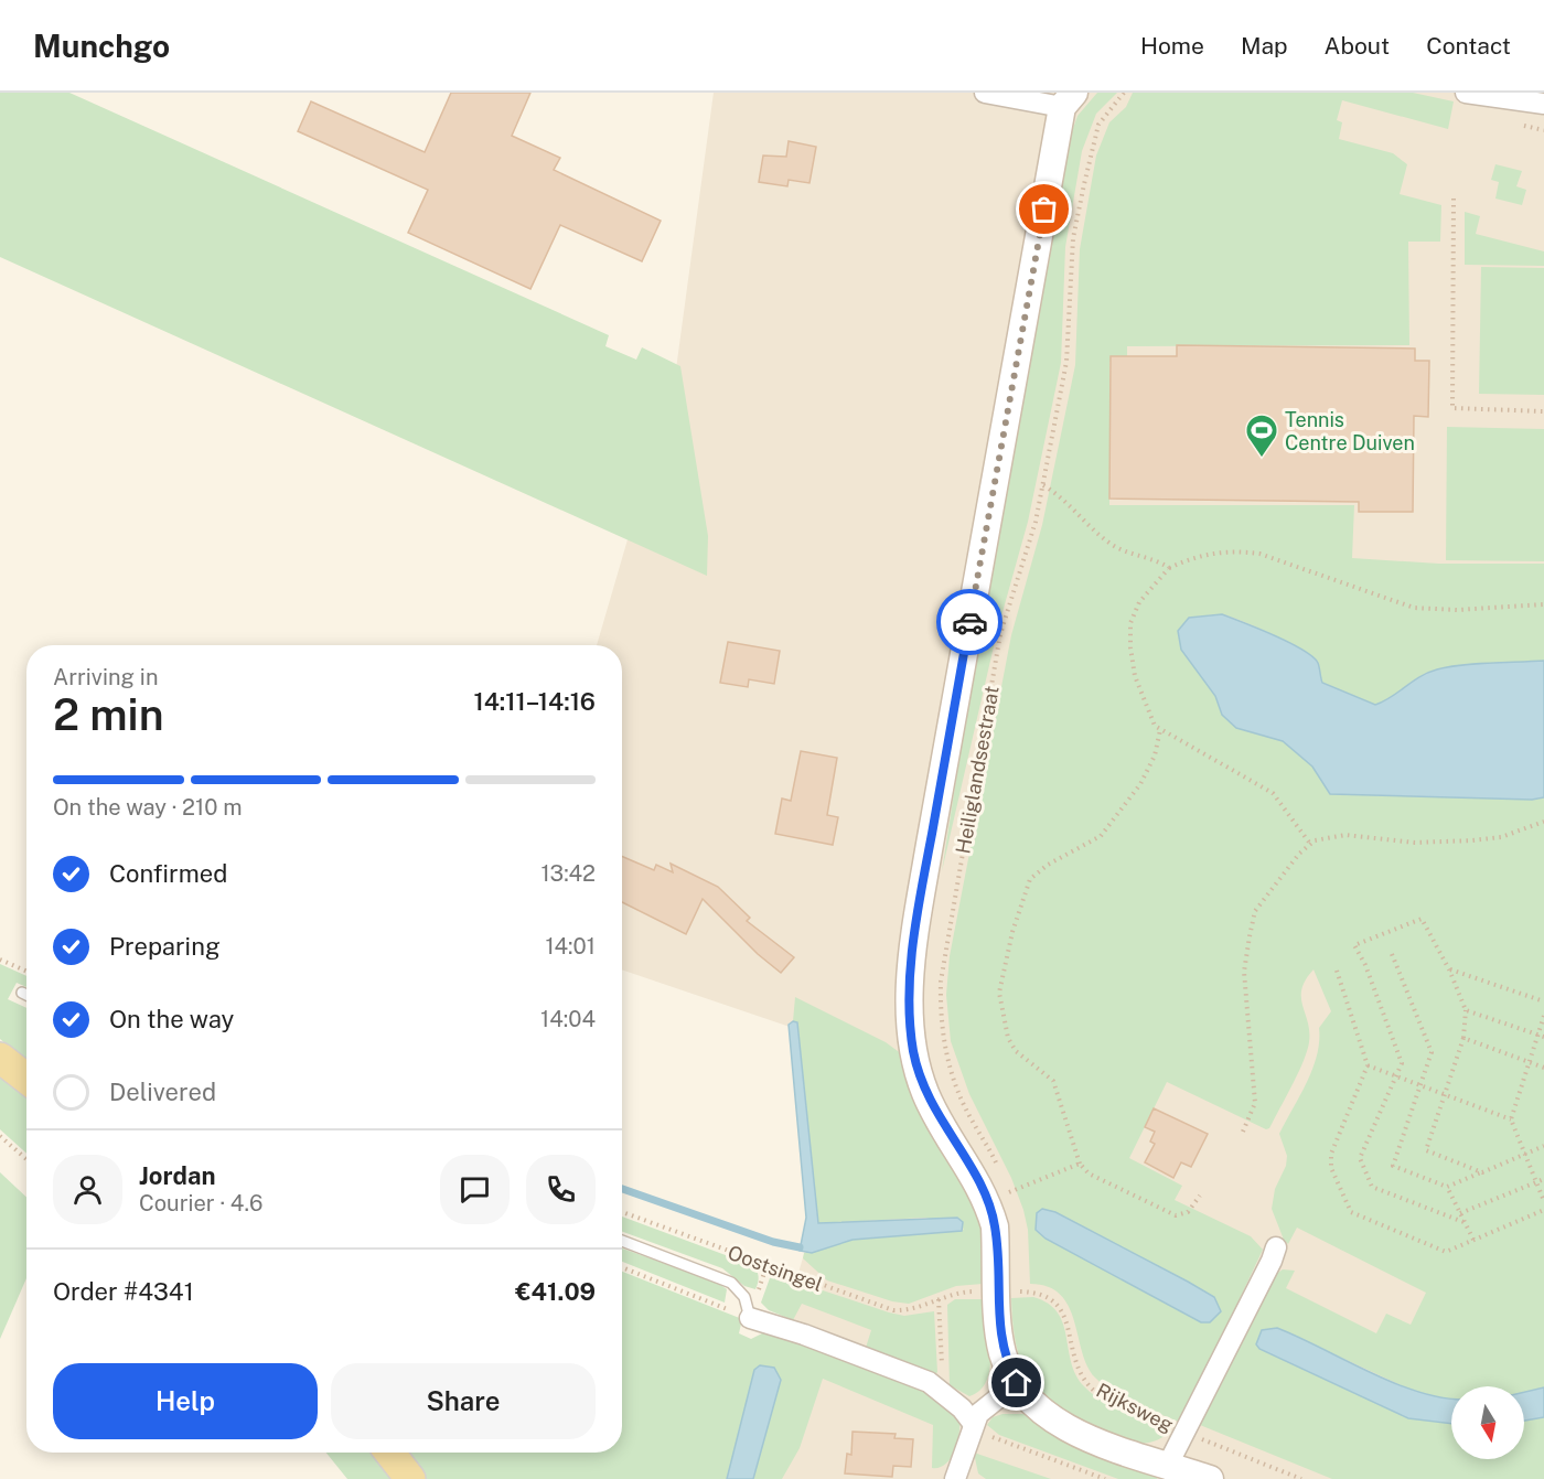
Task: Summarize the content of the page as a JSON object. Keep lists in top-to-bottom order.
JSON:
{
  "streets": {
    "street": ["Heiliglandsestraat", "Rijksweg"],
    "path": ["Oostsingel"]
  },
  "crossings": [
    ["Heiliglandsestraat", "Rijksweg"]
  ],
  "places": {
    "sports": ["Tennis Centre Duiven"]
  },
  "north": "bottom",
  "page": {
    "header": "Munchgo",
    "nav": [
      "Home",
      "Map",
      "About",
      "Contact"
    ],
    "heading": ["2 min", "Arriving in", "14:11–14:16"],
    "panel": [
      "Jordan",
      "Courier · 4.6",
      "Order #4341",
      "€41.09"
    ],
    "bar": "On the way · 210 m",
    "list": [
      ["Confirmed", "13:42"],
      ["Preparing", "14:01"],
      ["On the way", "14:04"],
      "Delivered"
    ],
    "buttons": ["Help", "Share"]
  }
}
